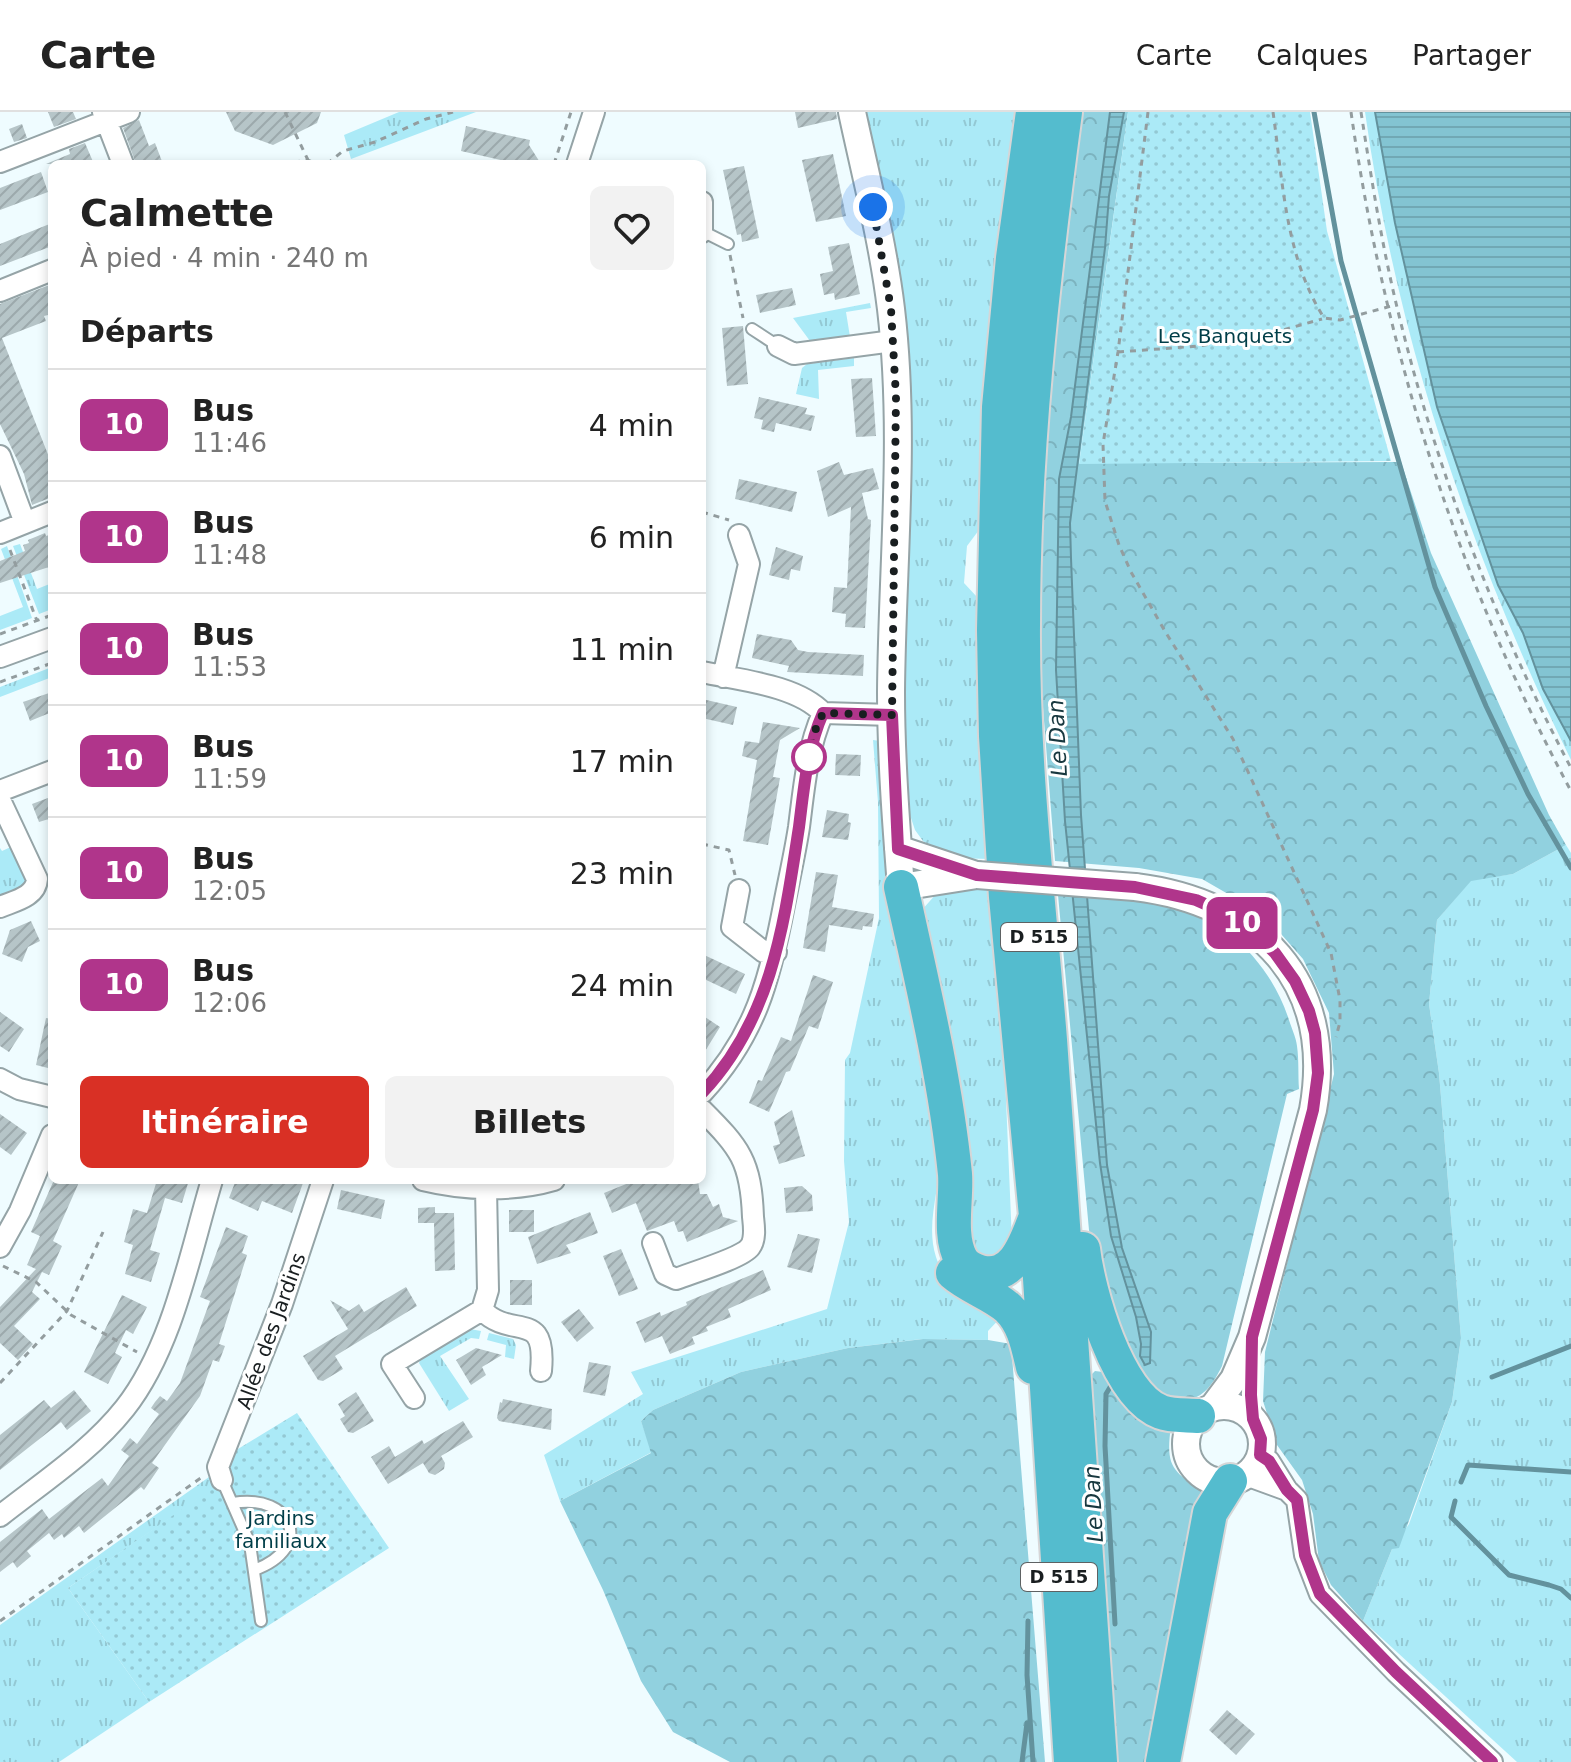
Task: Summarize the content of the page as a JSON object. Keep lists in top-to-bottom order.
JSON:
{
  "streets": {
    "highway": ["D 515"],
    "street": ["Allée des Jardins"]
  },
  "water": ["Le Dan"],
  "parks": ["Les Banquets", "Jardins familiaux"],
  "lines": ["bus line 10"],
  "page": {
    "header": "Carte",
    "nav": ["Carte", "Calques", "Partager"],
    "on_map": "10",
    "heading": [
      ["Calmette", "À pied · 4 min · 240 m"],
      "Départs"
    ],
    "list": [
      {
        "mark": "10",
        "name": "Bus",
        "note": "11:46",
        "value": "4 min"
      },
      {
        "mark": "10",
        "name": "Bus",
        "note": "11:48",
        "value": "6 min"
      },
      {
        "mark": "10",
        "name": "Bus",
        "note": "11:53",
        "value": "11 min"
      },
      {
        "mark": "10",
        "name": "Bus",
        "note": "11:59",
        "value": "17 min"
      },
      {
        "mark": "10",
        "name": "Bus",
        "note": "12:05",
        "value": "23 min"
      },
      {
        "mark": "10",
        "name": "Bus",
        "note": "12:06",
        "value": "24 min"
      }
    ],
    "buttons": ["Itinéraire", "Billets"]
  }
}
